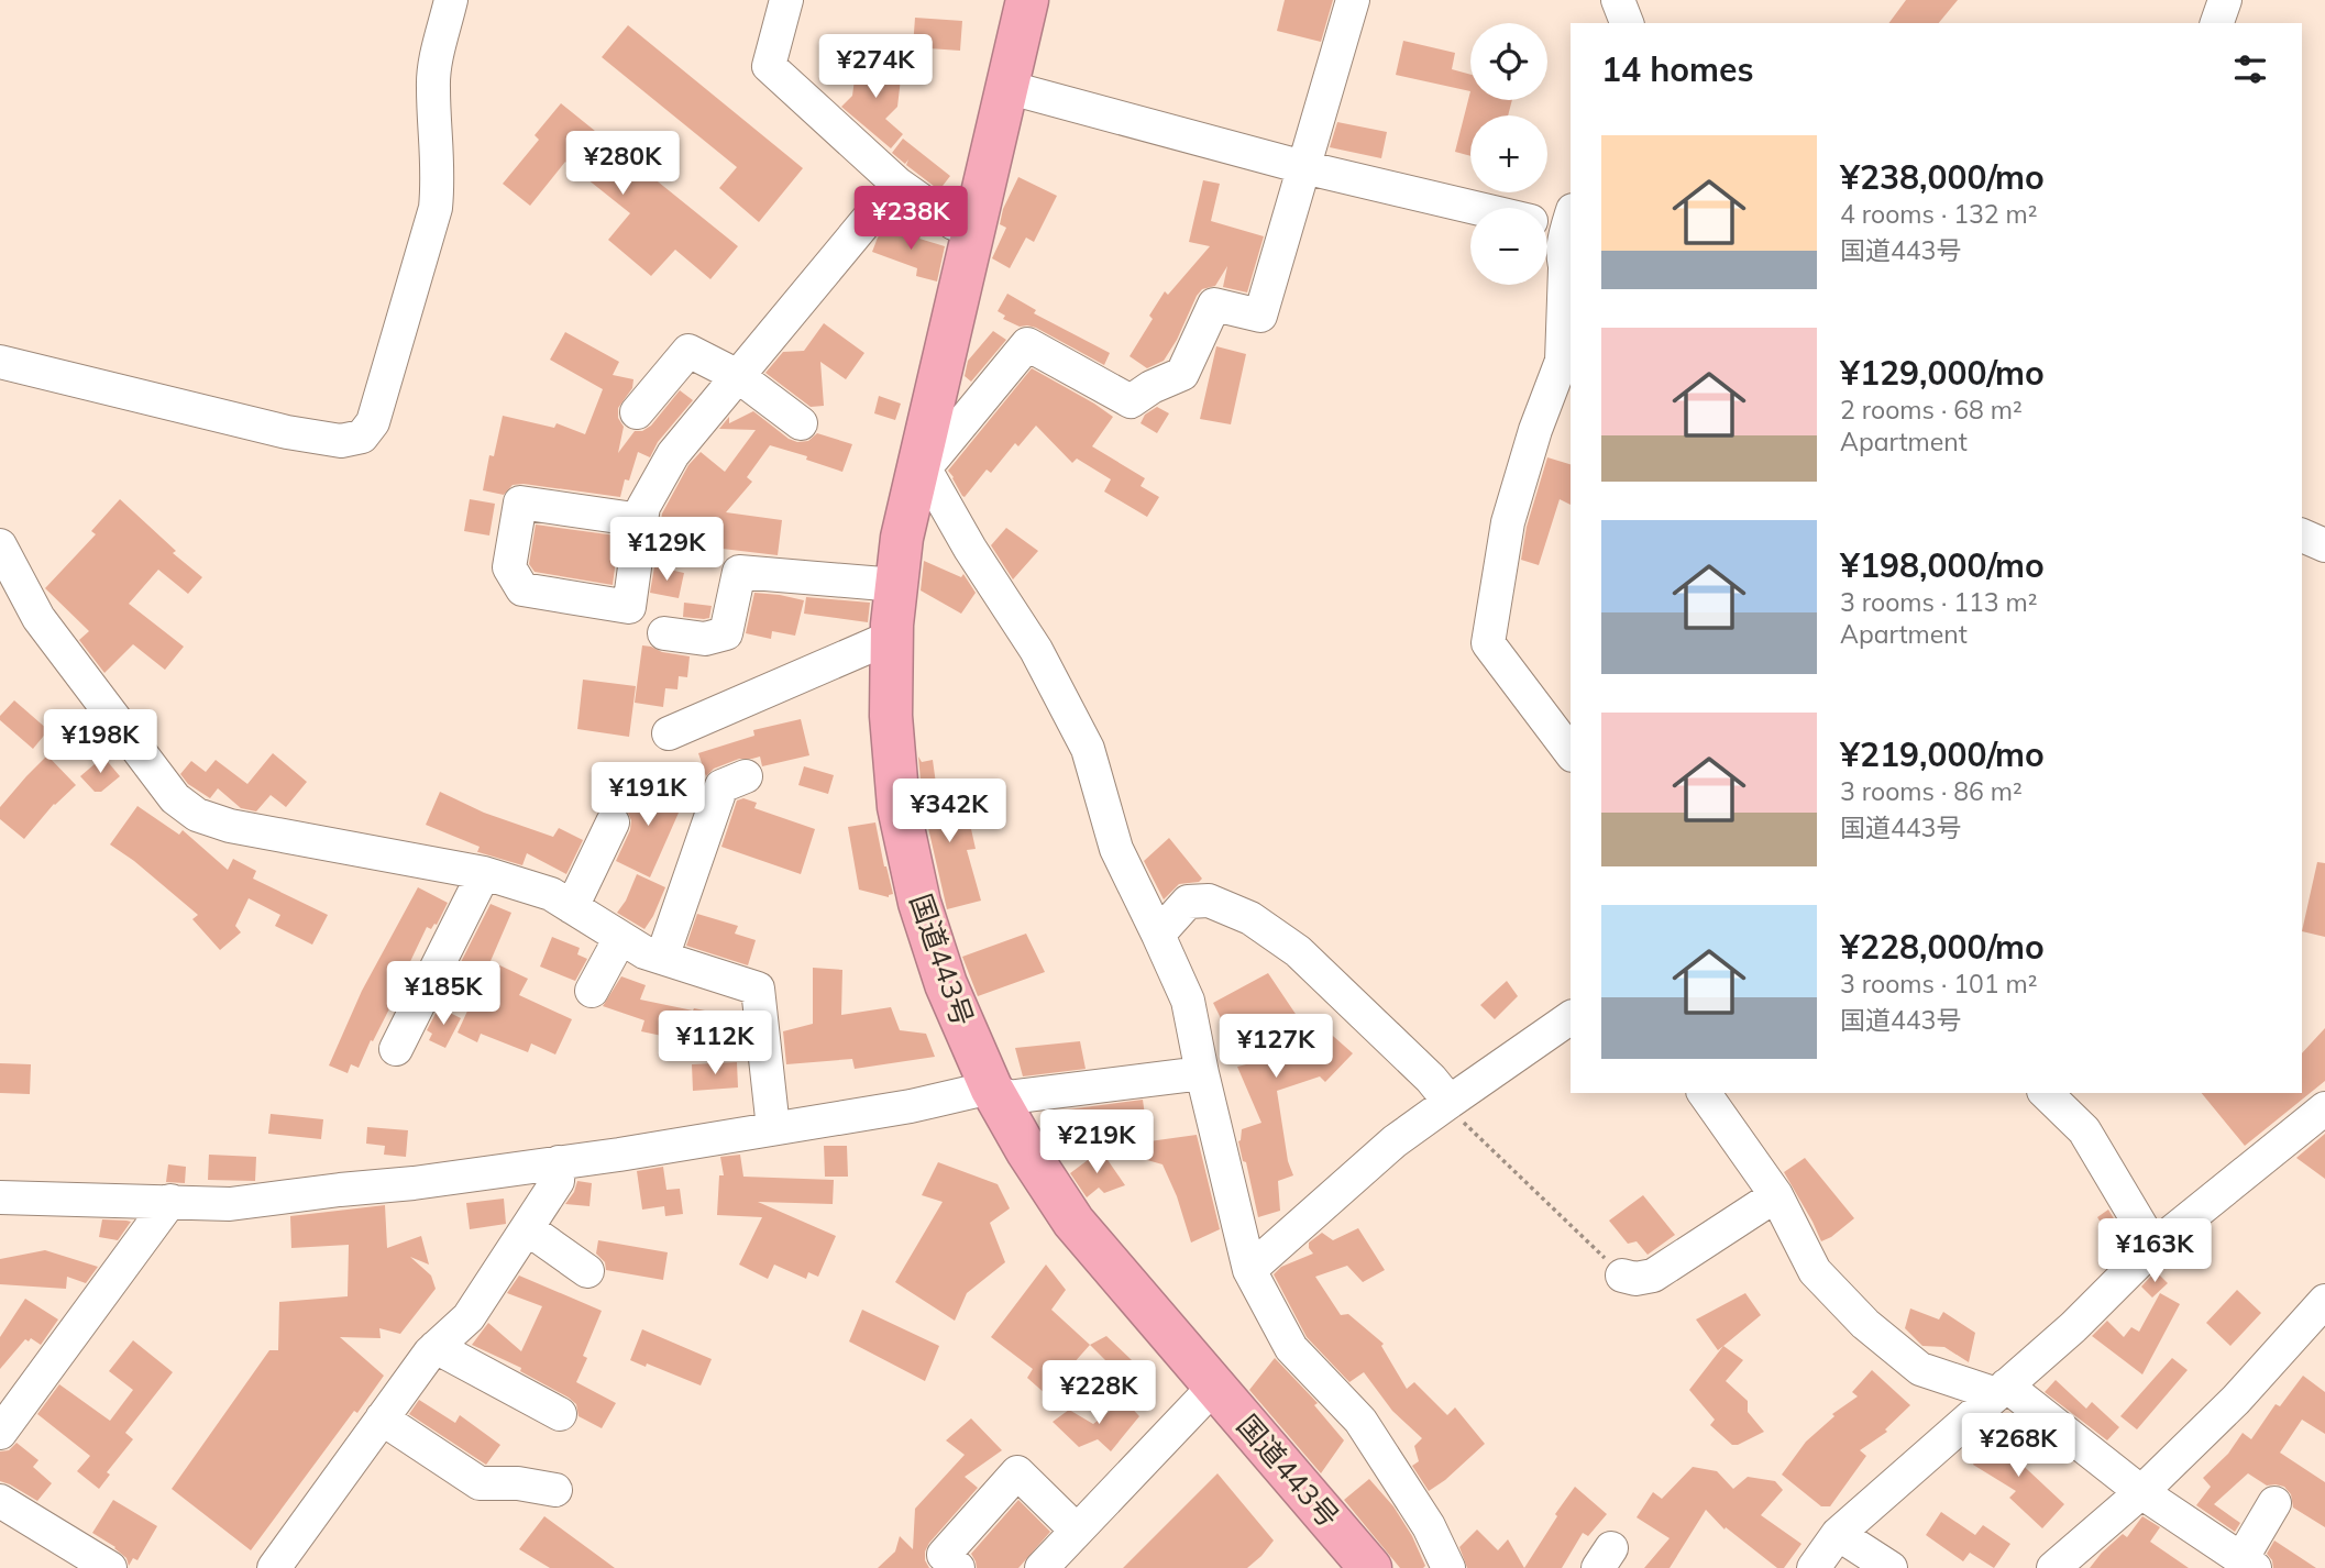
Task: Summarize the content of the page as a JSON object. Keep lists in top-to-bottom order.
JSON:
{
  "streets": {
    "highway": ["国道443号"]
  },
  "page": {
    "map_buttons": ["+", "−"],
    "heading": "14 homes",
    "price": [
      "¥274K",
      "¥280K",
      "¥238K",
      "¥129K",
      "¥198K",
      "¥191K",
      "¥342K",
      "¥185K",
      "¥112K",
      "¥127K",
      "¥219K",
      "¥163K",
      "¥228K",
      "¥268K"
    ],
    "list": [
      {
        "name": "¥238,000/mo",
        "note": "4 rooms · 132 m² · 国道443号"
      },
      {
        "name": "¥129,000/mo",
        "note": "2 rooms · 68 m² · Apartment"
      },
      {
        "name": "¥198,000/mo",
        "note": "3 rooms · 113 m² · Apartment"
      },
      {
        "name": "¥219,000/mo",
        "note": "3 rooms · 86 m² · 国道443号"
      },
      {
        "name": "¥228,000/mo",
        "note": "3 rooms · 101 m² · 国道443号"
      }
    ]
  }
}
